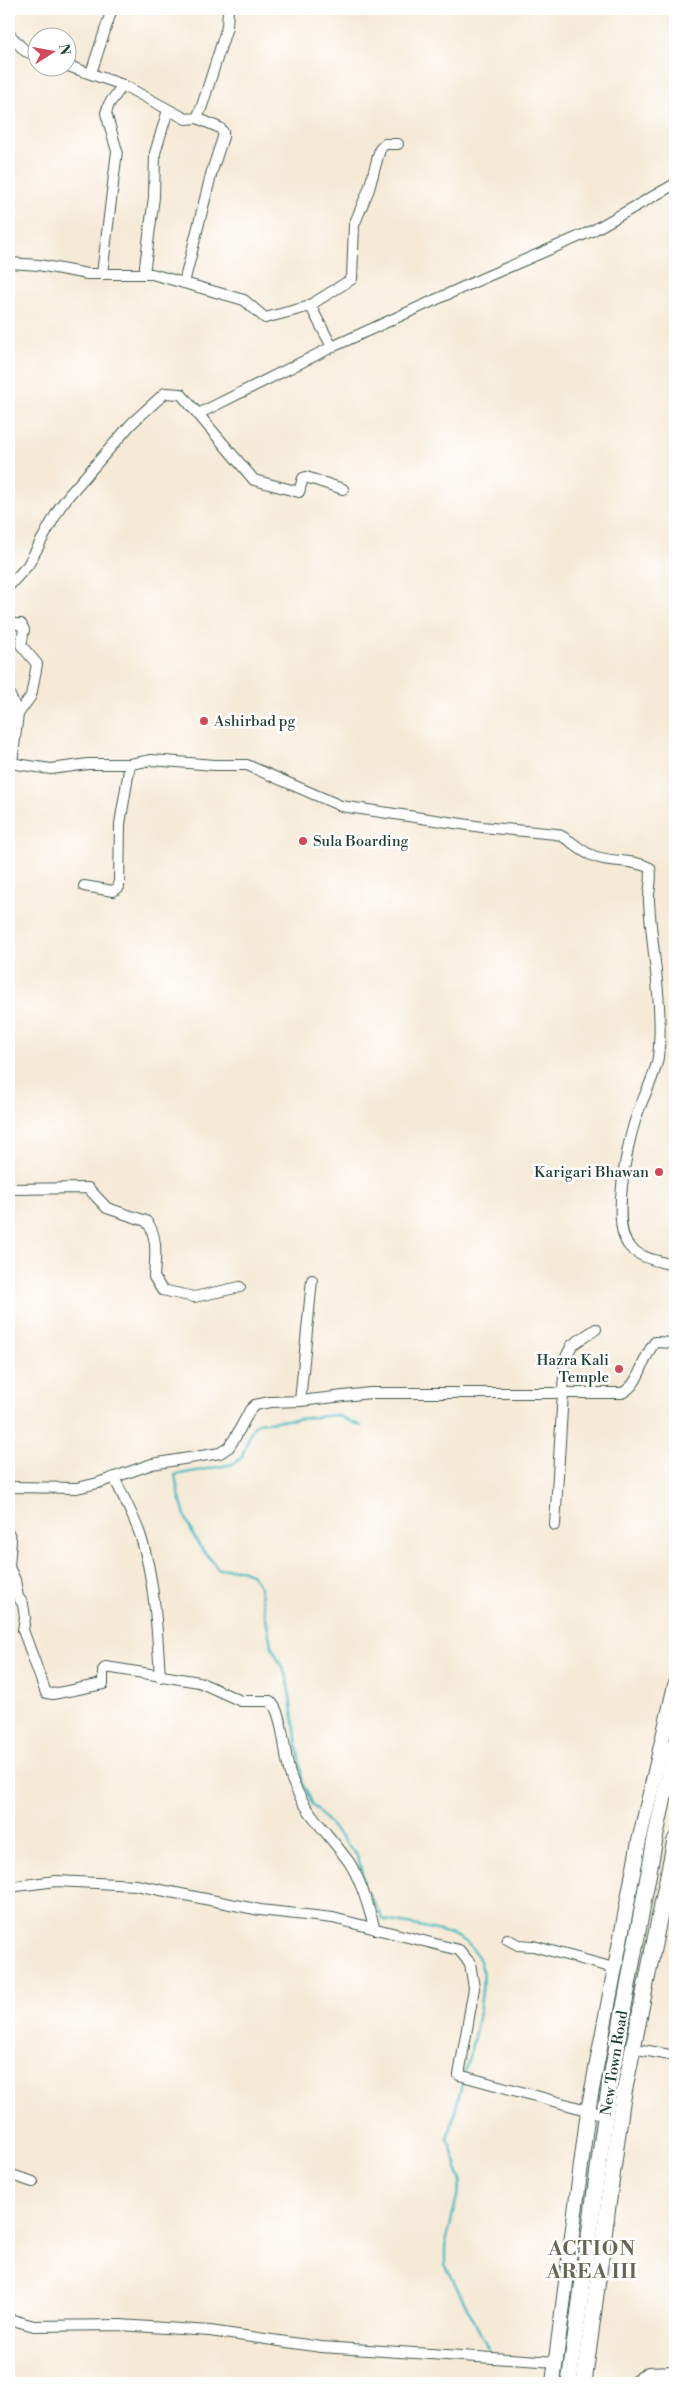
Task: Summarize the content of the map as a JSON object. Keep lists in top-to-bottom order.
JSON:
{
  "streets": {
    "main road": ["New Town Road"]
  },
  "districts": ["ACTION AREA III"],
  "places": [
    "Ashirbad pg",
    "Sula Boarding",
    "Karigari Bhawan",
    "Hazra Kali Temple"
  ],
  "north": "right"
}
